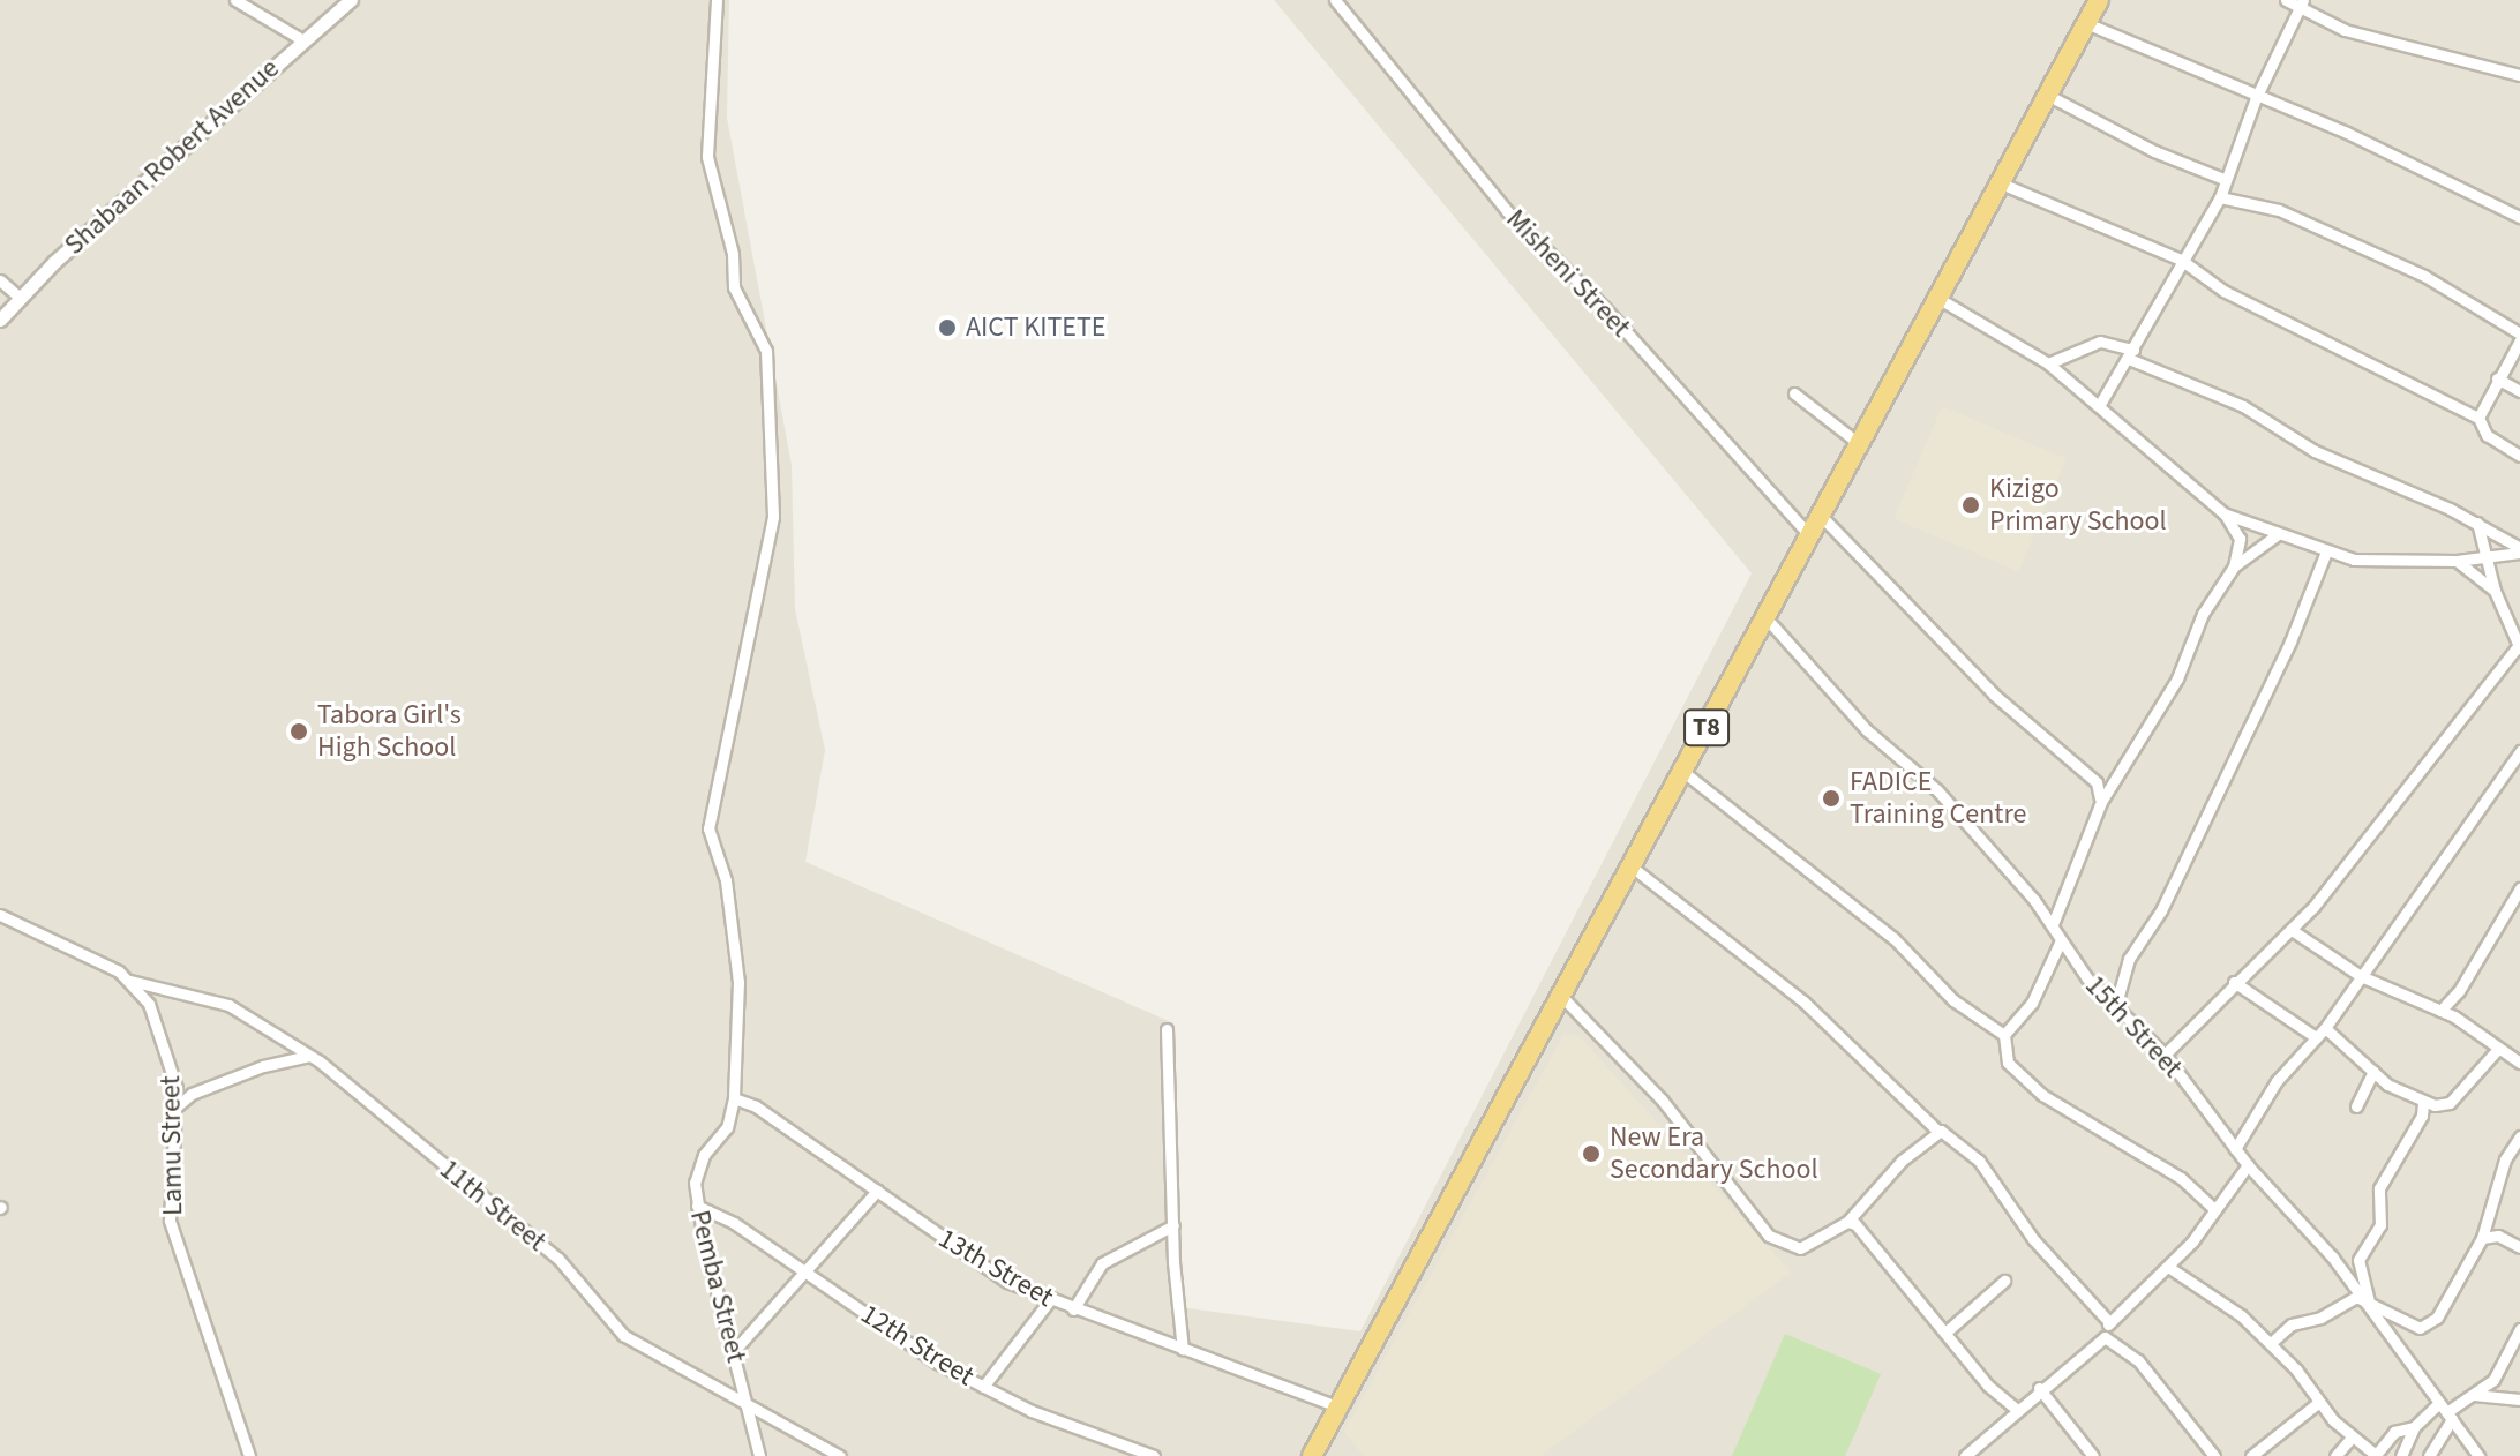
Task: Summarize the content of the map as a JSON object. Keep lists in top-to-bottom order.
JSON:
{
  "streets": {
    "highway": ["T8"],
    "street": [
      "Shabaan Robert Avenue",
      "Misheni Street",
      "15th Street",
      "Lamu Street",
      "11th Street",
      "13th Street",
      "Pemba Street",
      "12th Street"
    ]
  },
  "crossings": [
    ["Misheni Street", "T8"],
    ["T8", "15th Street"],
    ["T8", "13th Street"],
    ["Lamu Street", "11th Street"],
    ["11th Street", "Pemba Street"],
    ["13th Street", "Pemba Street"],
    ["Pemba Street", "12th Street"]
  ],
  "places": [
    "AICT KITETE",
    "Kizigo Primary School",
    "Tabora Girl's High School",
    "FADICE Training Centre",
    "New Era Secondary School"
  ]
}
